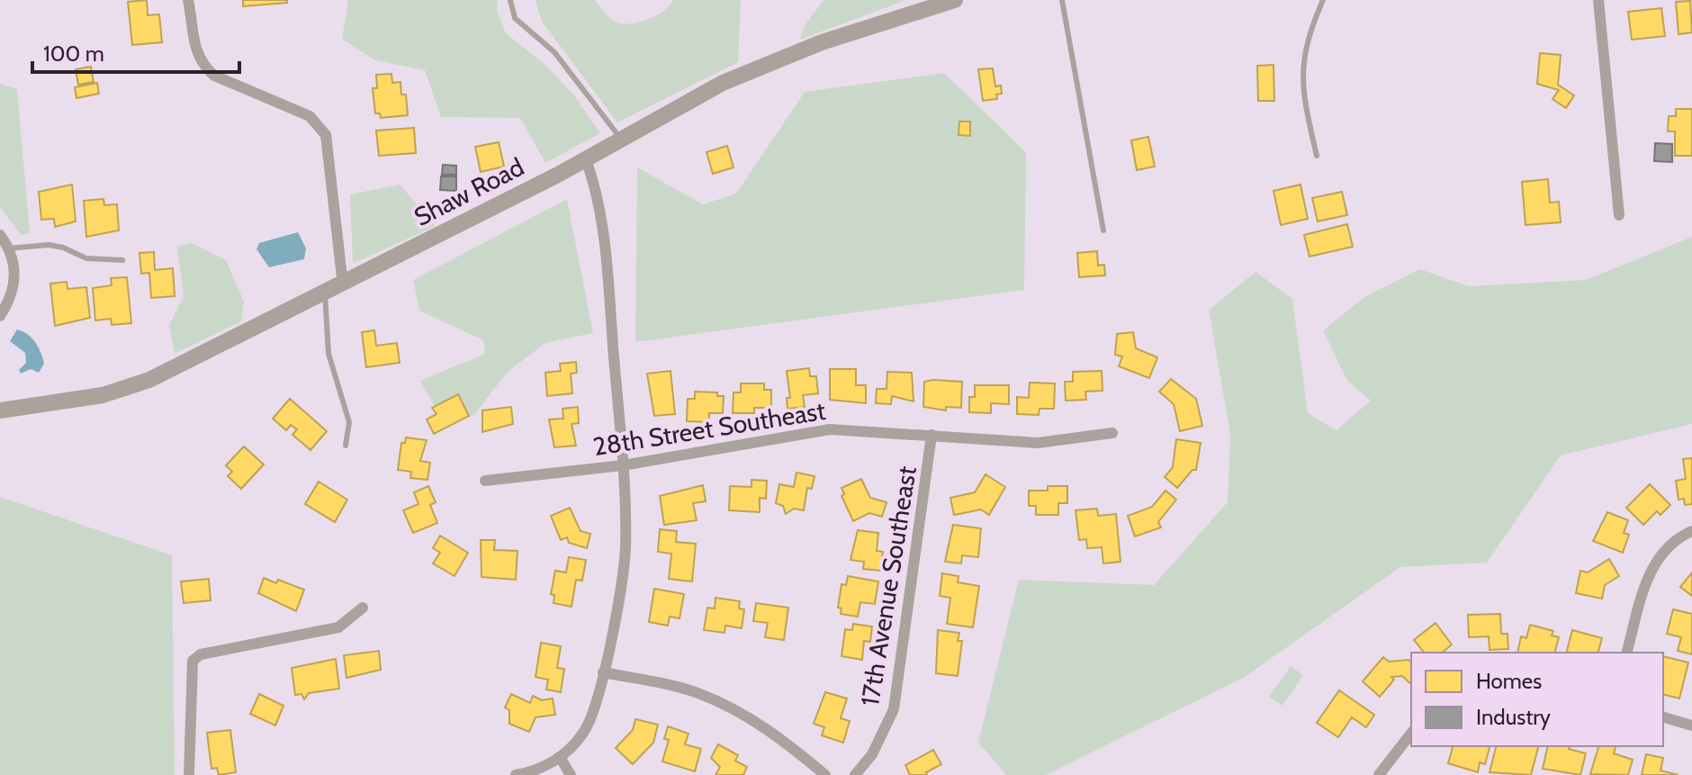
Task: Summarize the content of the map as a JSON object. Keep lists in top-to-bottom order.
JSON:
{
  "streets": {
    "main road": ["Shaw Road"],
    "street": ["28th Street Southeast", "17th Avenue Southeast"]
  },
  "crossings": [
    ["28th Street Southeast", "17th Avenue Southeast"]
  ],
  "legend": ["Homes", "Industry"],
  "scale_bar": "100 m"
}
